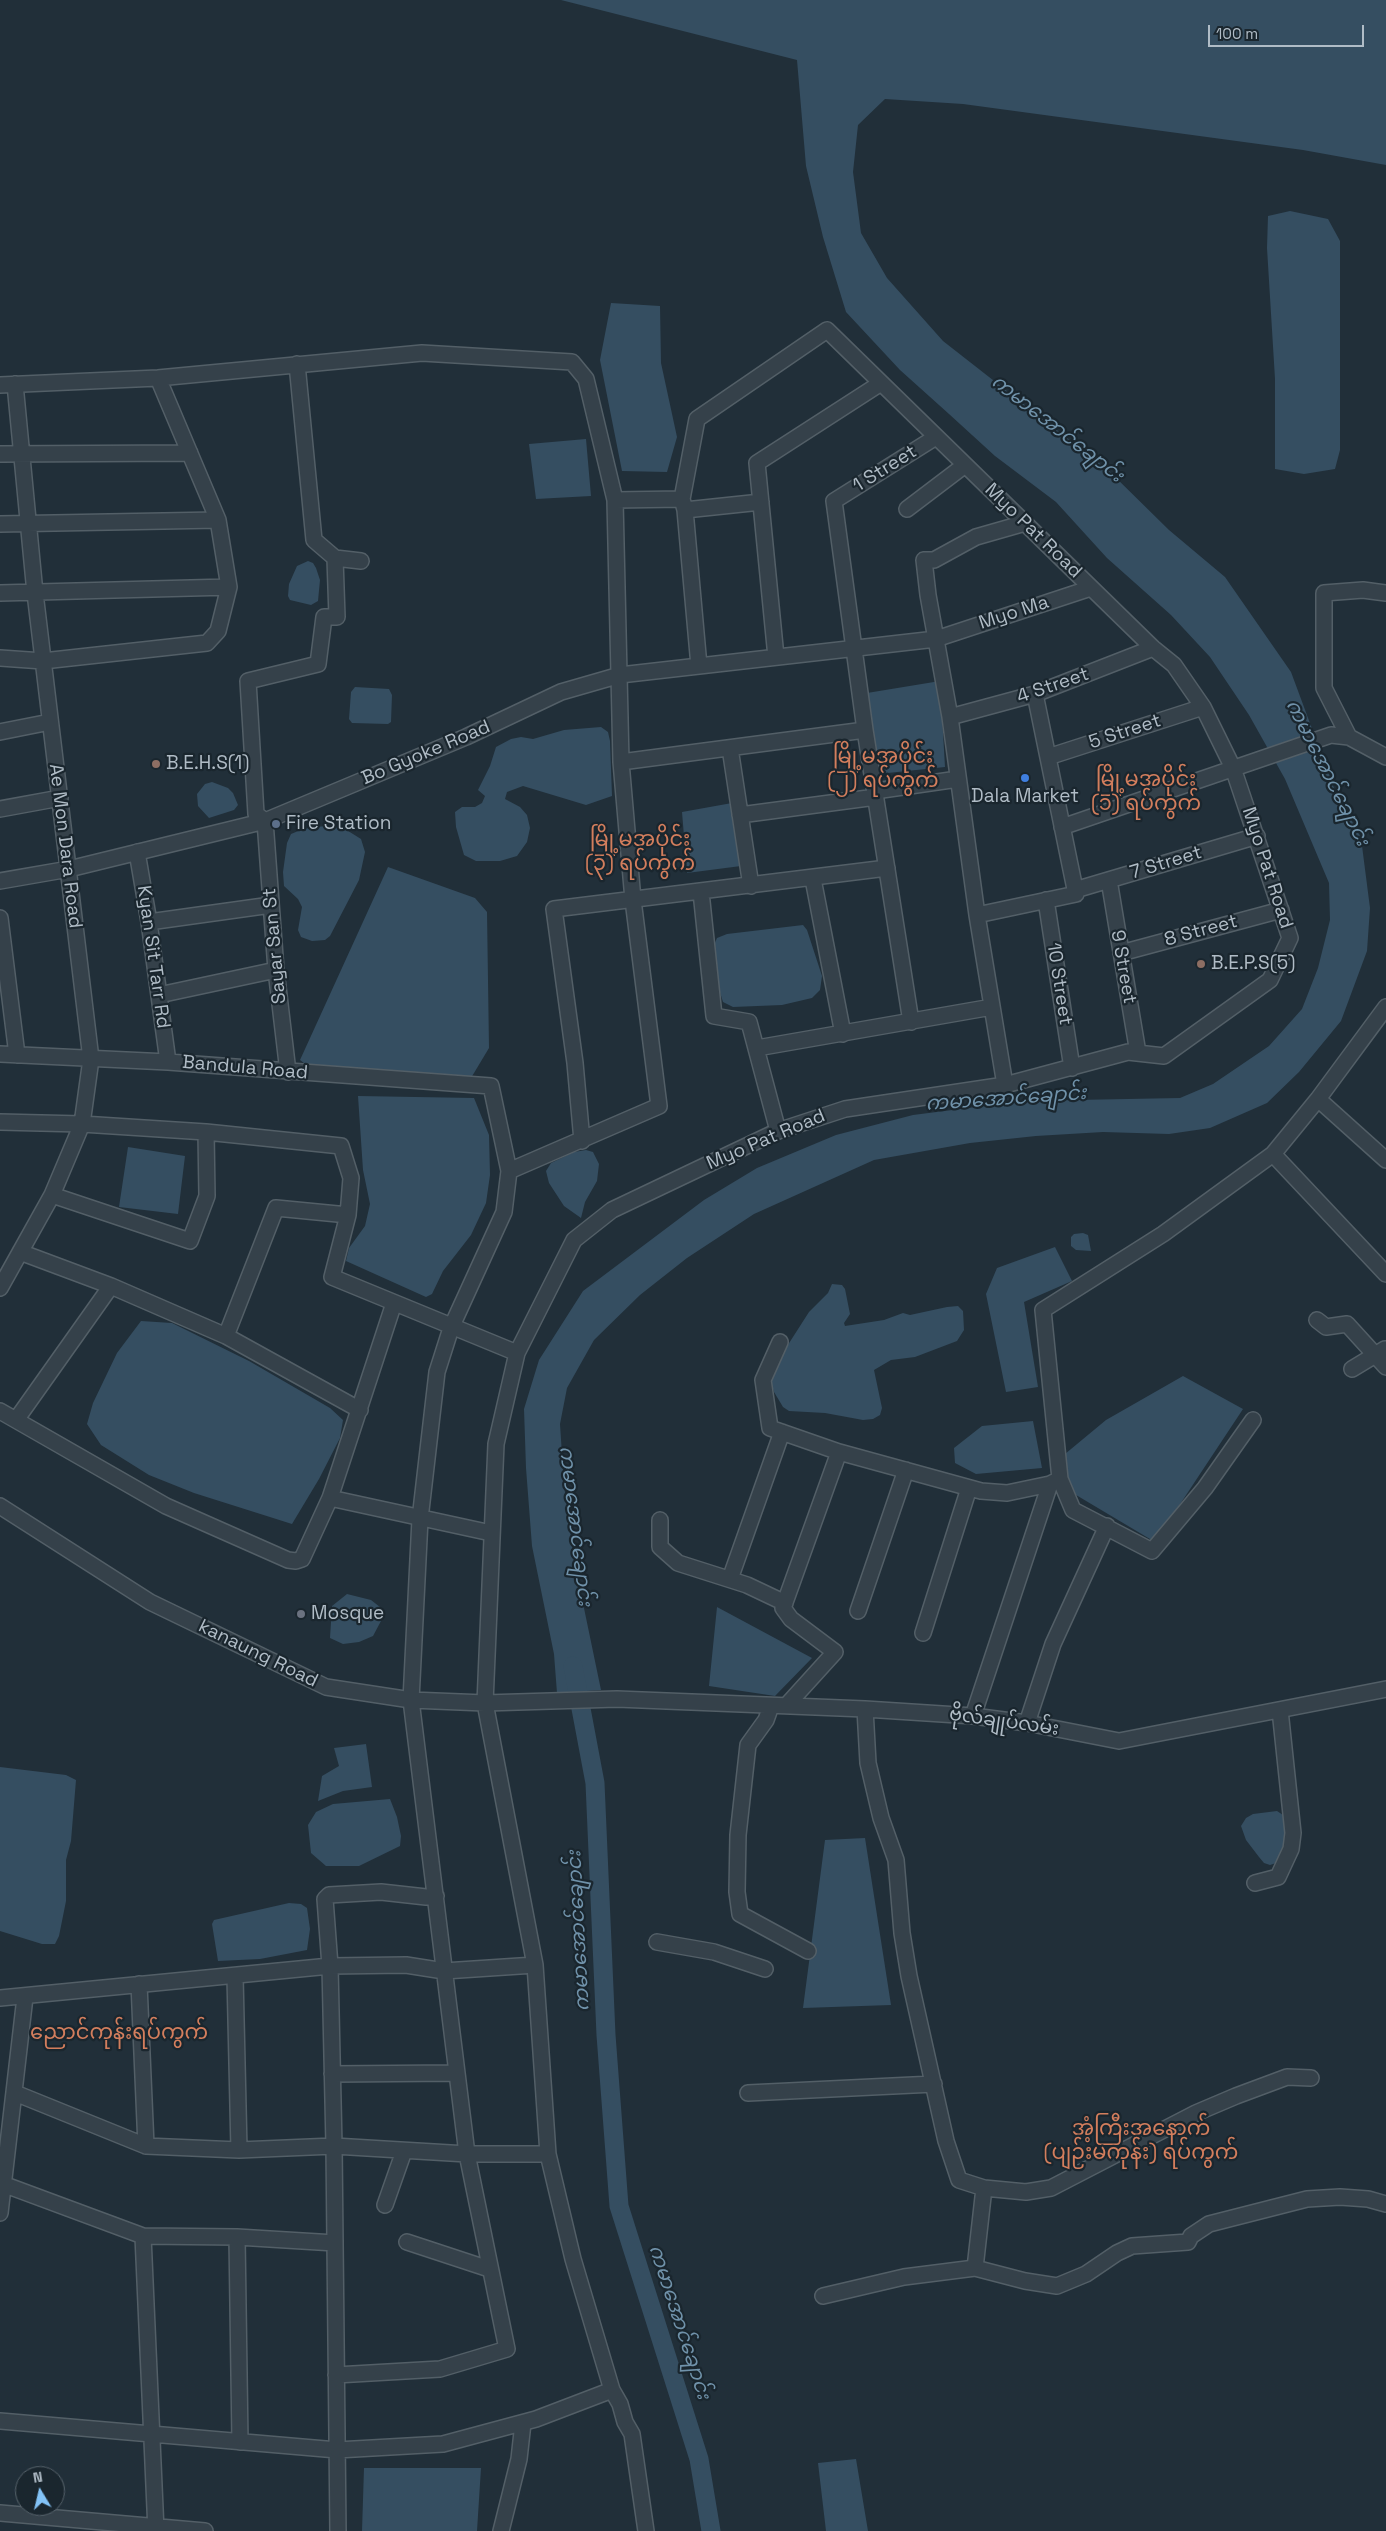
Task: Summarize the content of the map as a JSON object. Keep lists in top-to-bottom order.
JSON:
{
  "streets": {
    "street": [
      "1 Street",
      "Myo Pat Road",
      "Myo Ma",
      "4 Street",
      "5 Street",
      "Bo Gyoke Road",
      "Ae Mon Dara Road",
      "7 Street",
      "8 Street",
      "Sayar San St",
      "Kyan Sit Tarr Rd",
      "9 Street",
      "10 Street",
      "Bandula Road",
      "kanaung Road",
      "ဗိုလ်ချုပ်လမ်း"
    ]
  },
  "crossings": [
    ["1 Street", "Myo Pat Road"],
    ["1 Street", "Myo Ma"],
    ["1 Street", "Bo Gyoke Road"],
    ["Myo Pat Road", "Myo Ma"],
    ["Myo Pat Road", "4 Street"],
    ["Myo Pat Road", "5 Street"],
    ["Myo Pat Road", "7 Street"],
    ["Myo Pat Road", "8 Street"],
    ["Myo Pat Road", "9 Street"],
    ["Myo Pat Road", "10 Street"],
    ["Myo Pat Road", "kanaung Road"],
    ["Myo Ma", "Bo Gyoke Road"],
    ["Bo Gyoke Road", "Ae Mon Dara Road"],
    ["Bo Gyoke Road", "Sayar San St"],
    ["Bo Gyoke Road", "Kyan Sit Tarr Rd"],
    ["Ae Mon Dara Road", "Bandula Road"],
    ["7 Street", "9 Street"],
    ["7 Street", "10 Street"],
    ["8 Street", "9 Street"],
    ["Sayar San St", "Bandula Road"],
    ["Kyan Sit Tarr Rd", "Bandula Road"],
    ["kanaung Road", "ဗိုလ်ချုပ်လမ်း"]
  ],
  "districts": [
    "မြို့မအပိုင်း (၂) ရပ်ကွက်",
    "မြို့မအပိုင်း (၁) ရပ်ကွက်",
    "မြို့မအပိုင်း (၃) ရပ်ကွက်",
    "ညောင်ကုန်းရပ်ကွက်",
    "အံ့ကြီးအနောက် (ပျဉ်းမကုန်း) ရပ်ကွက်"
  ],
  "water": ["ကမာအောင်ချောင်း"],
  "places": [
    "B.E.H.S(1)",
    "Dala Market",
    "Fire Station",
    "B.E.P.S(5)",
    "Mosque"
  ],
  "scale_bar": "100 m",
  "north": "top"
}
